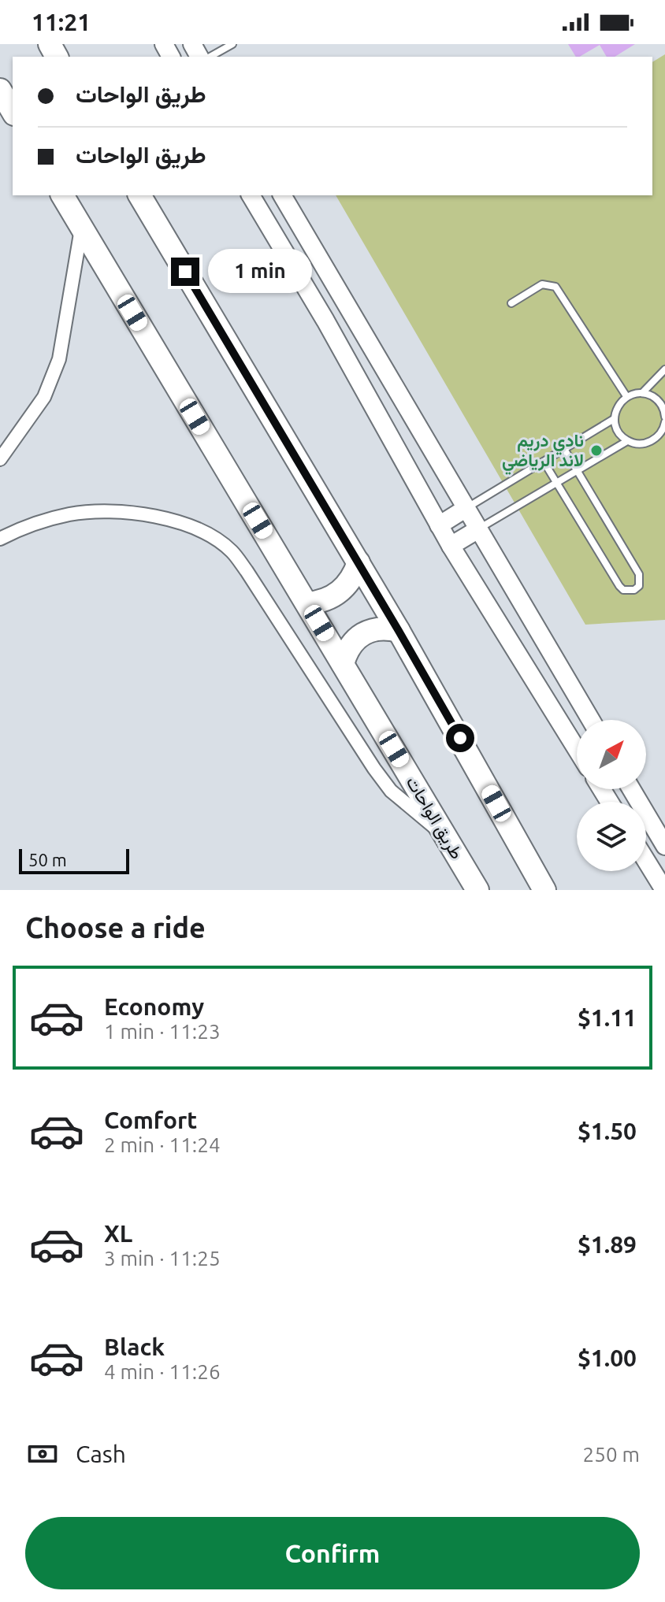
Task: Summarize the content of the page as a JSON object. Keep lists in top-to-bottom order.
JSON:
{
  "streets": {
    "highway": ["طريق الواحات"]
  },
  "places": ["نادي دريم لاند الرياضي"],
  "scale_bar": "50 m",
  "north": "top right",
  "page": {
    "status": "11:21",
    "banner": ["طريق الواحات", "طريق الواحات"],
    "bubble": "1 min",
    "scale": "50 m",
    "heading": "Choose a ride",
    "list": [
      {
        "name": "Economy",
        "note": "1 min · 11:23",
        "value": "$1.11"
      },
      {
        "name": "Comfort",
        "note": "2 min · 11:24",
        "value": "$1.50"
      },
      {
        "name": "XL",
        "note": "3 min · 11:25",
        "value": "$1.89"
      },
      {
        "name": "Black",
        "note": "4 min · 11:26",
        "value": "$1.00"
      }
    ],
    "pay": ["Cash", "250 m"],
    "buttons": "Confirm"
  }
}
